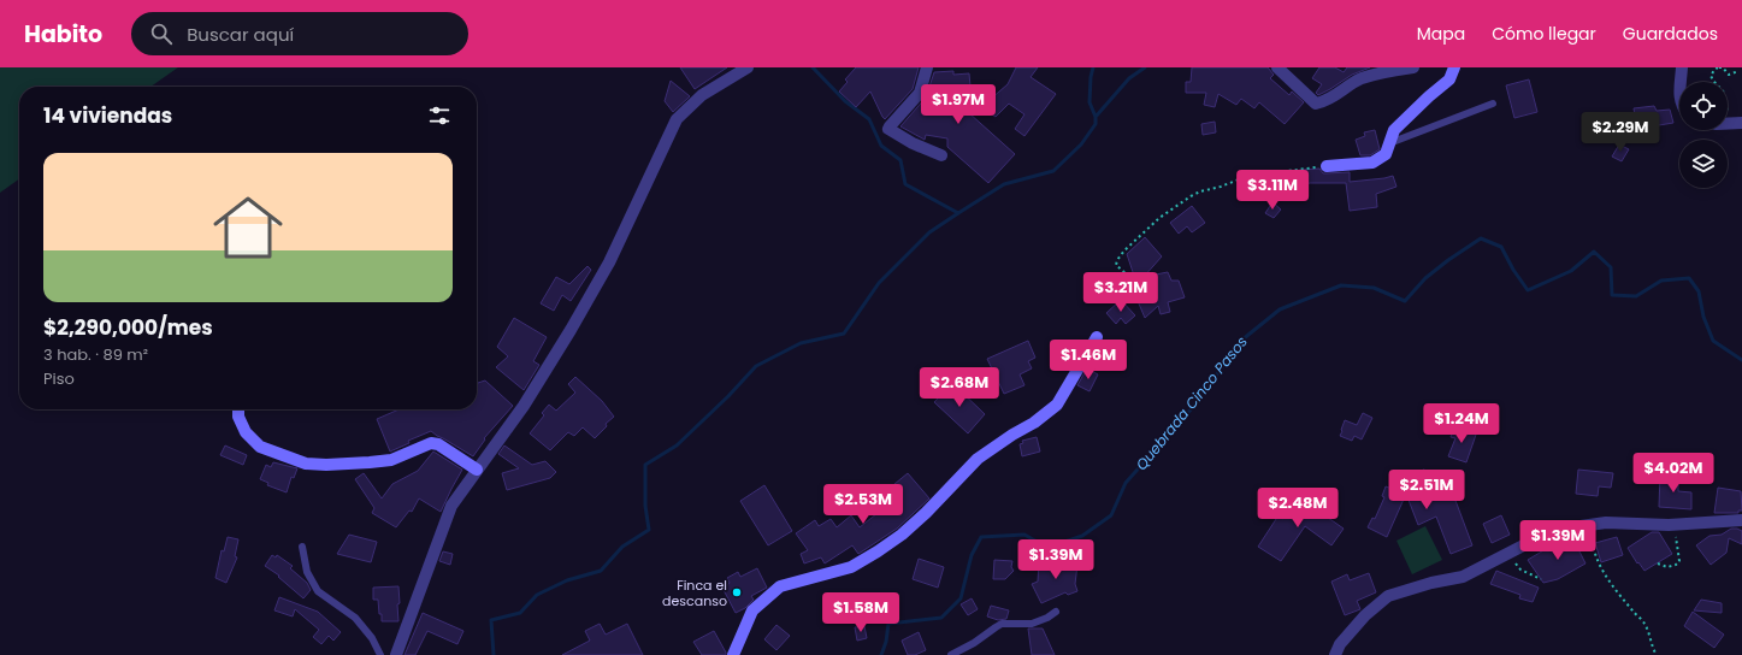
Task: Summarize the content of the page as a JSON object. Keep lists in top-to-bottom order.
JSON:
{
  "water": ["Quebrada Cinco Pasos"],
  "places": ["Finca el descanso"],
  "page": {
    "header": "Habito",
    "search": "Buscar aquí",
    "nav": ["Mapa", "Cómo llegar", "Guardados"],
    "price": [
      "$1.97M",
      "$2.29M",
      "$3.11M",
      "$3.21M",
      "$1.46M",
      "$2.68M",
      "$1.24M",
      "$4.02M",
      "$2.51M",
      "$2.53M",
      "$2.48M",
      "$1.39M",
      "$1.39M",
      "$1.58M"
    ],
    "heading": "14 viviendas",
    "list": [
      {
        "name": "$2,290,000/mes",
        "note": "3 hab. · 89 m² · Piso"
      }
    ]
  }
}
